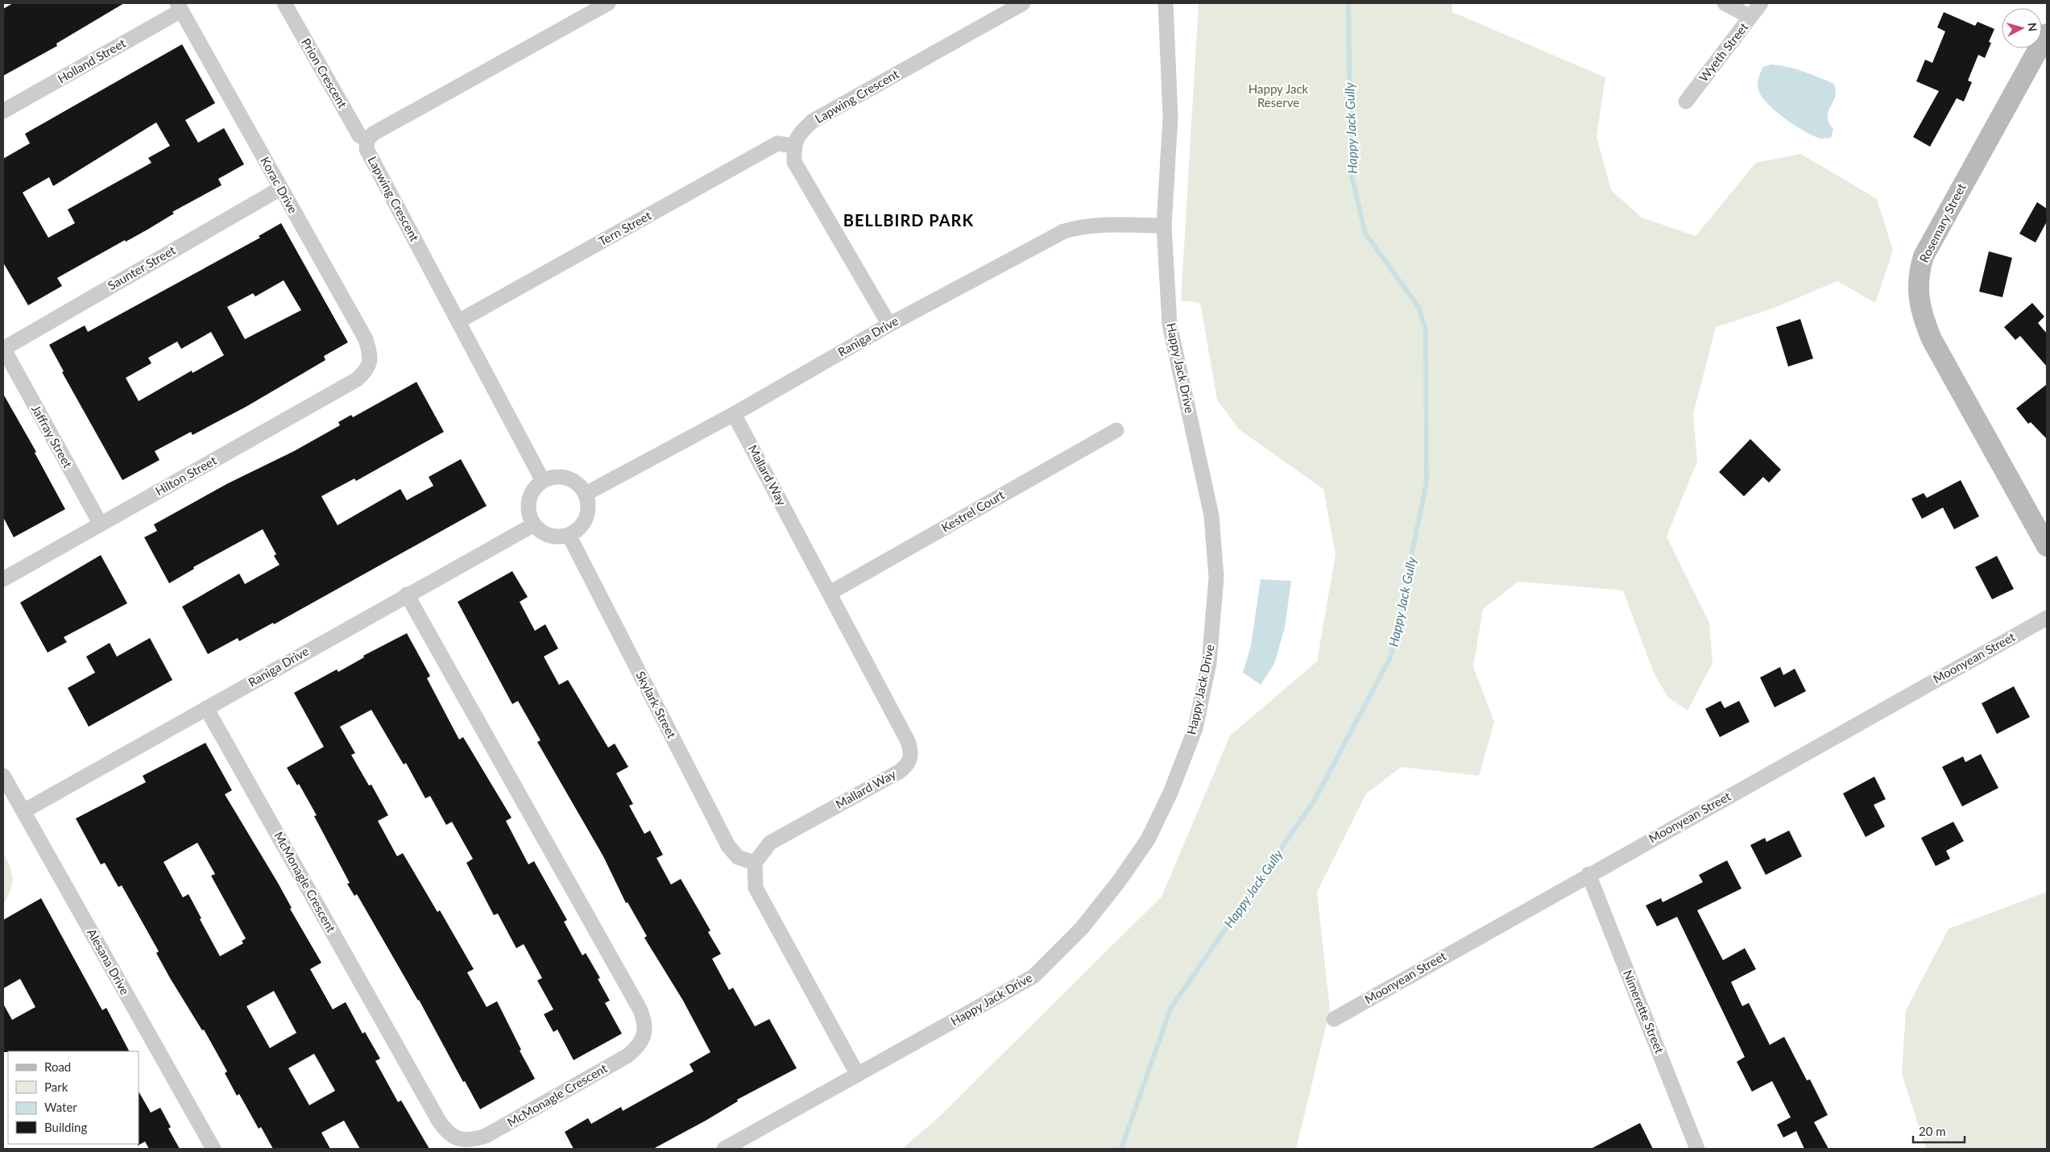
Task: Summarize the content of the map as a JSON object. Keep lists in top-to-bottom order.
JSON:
{
  "streets": {
    "street": [
      "Wyeth Street",
      "Holland Street",
      "Prion Crescent",
      "Lapwing Crescent",
      "Korac Drive",
      "Rosemary Street",
      "Tern Street",
      "Saunter Street",
      "Raniga Drive",
      "Happy Jack Drive",
      "Jaffray Street",
      "Mallard Way",
      "Hilton Street",
      "Kestrel Court",
      "Moonyean Street",
      "Skylark Street",
      "McMonagle Crescent",
      "Alesana Drive",
      "Nimerette Street"
    ]
  },
  "crossings": [
    ["Holland Street", "Korac Drive"],
    ["Prion Crescent", "Lapwing Crescent"],
    ["Lapwing Crescent", "Tern Street"],
    ["Lapwing Crescent", "Raniga Drive"],
    ["Lapwing Crescent", "Skylark Street"],
    ["Korac Drive", "Saunter Street"],
    ["Korac Drive", "Hilton Street"],
    ["Saunter Street", "Jaffray Street"],
    ["Raniga Drive", "Happy Jack Drive"],
    ["Raniga Drive", "Mallard Way"],
    ["Raniga Drive", "Skylark Street"],
    ["Raniga Drive", "McMonagle Crescent"],
    ["Raniga Drive", "Alesana Drive"],
    ["Jaffray Street", "Hilton Street"],
    ["Mallard Way", "Kestrel Court"],
    ["Mallard Way", "Skylark Street"],
    ["Moonyean Street", "Nimerette Street"]
  ],
  "districts": ["BELLBIRD PARK"],
  "water": ["Happy Jack Gully"],
  "parks": ["Happy Jack Reserve"],
  "legend": [
    "Road",
    "Park",
    "Water",
    "Building"
  ],
  "scale_bar": "20 m",
  "north": "right"
}
